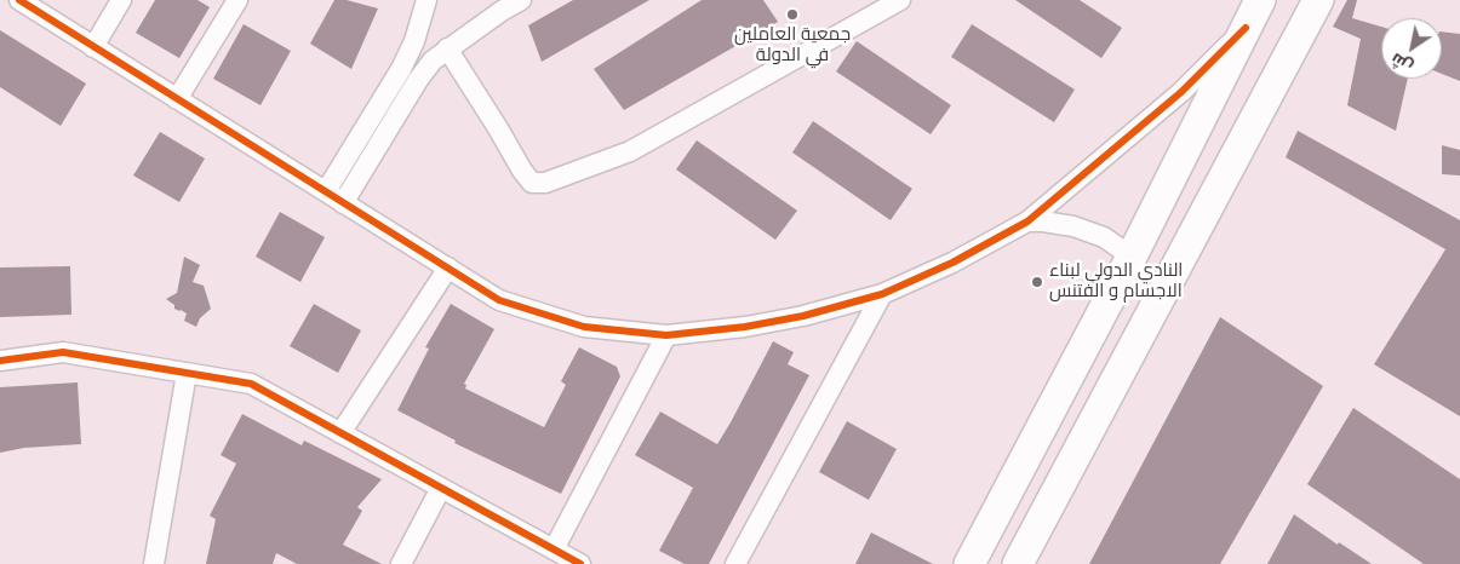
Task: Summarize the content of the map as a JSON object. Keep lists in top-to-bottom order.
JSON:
{
  "places": ["جمعية العاملين في الدولة", "النادي الدولي لبناء الاجسام و الفتنس"],
  "north": "bottom left"
}
